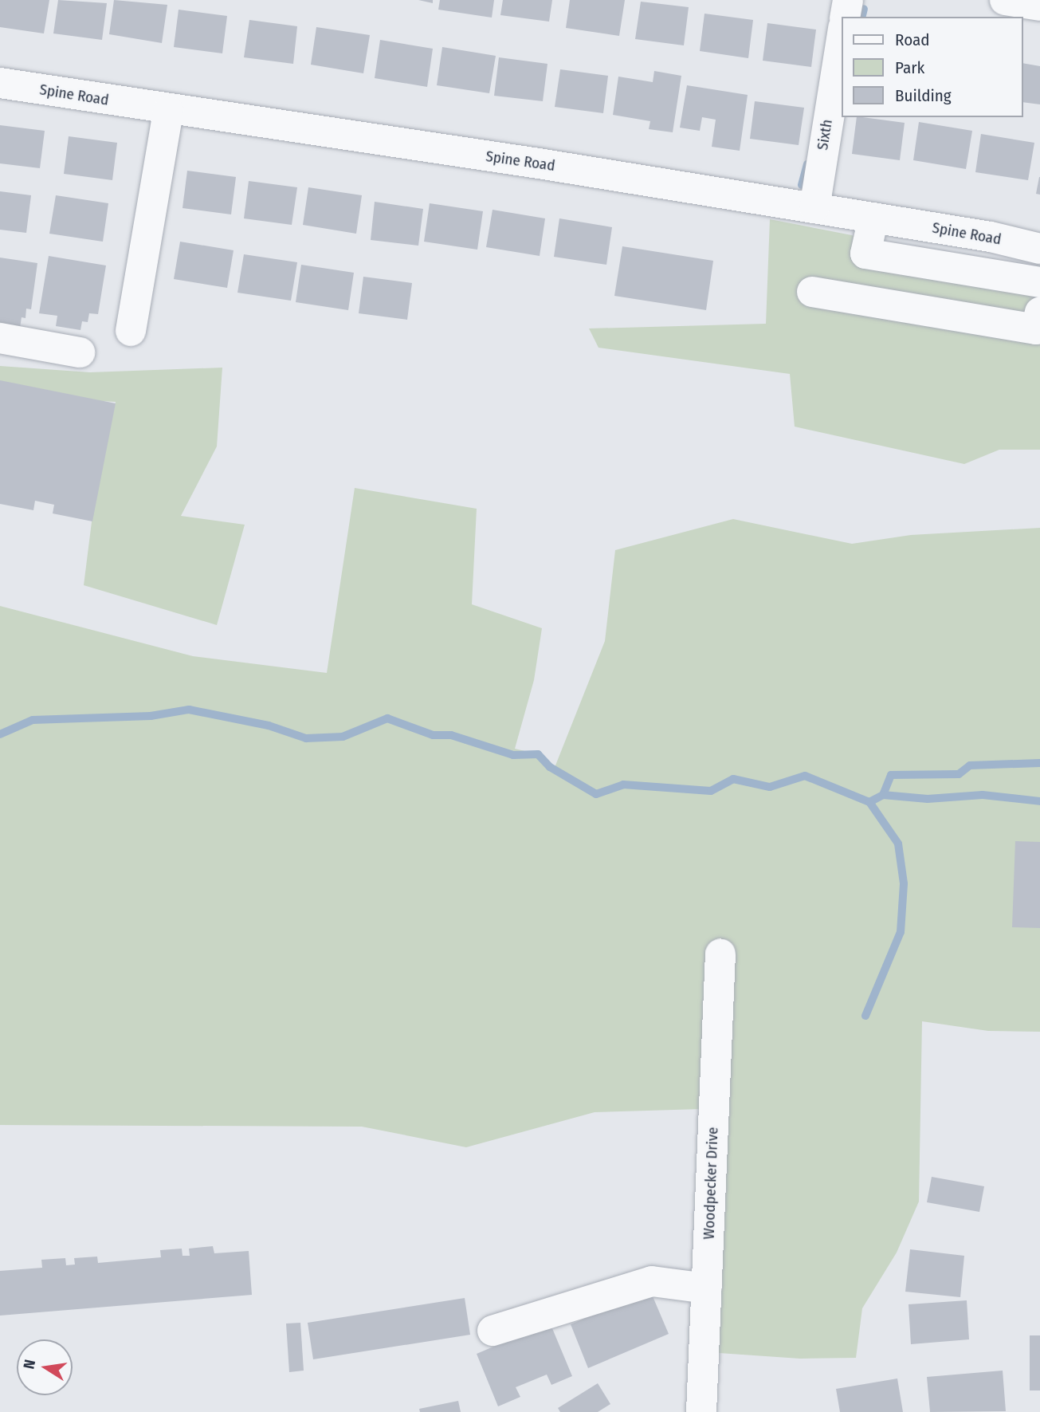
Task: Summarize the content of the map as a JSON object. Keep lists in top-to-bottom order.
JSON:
{
  "streets": {
    "street": ["Spine Road", "Sixth", "Woodpecker Drive"]
  },
  "crossings": [
    ["Spine Road", "Sixth"]
  ],
  "legend": ["Road", "Park", "Building"],
  "north": "left"
}
